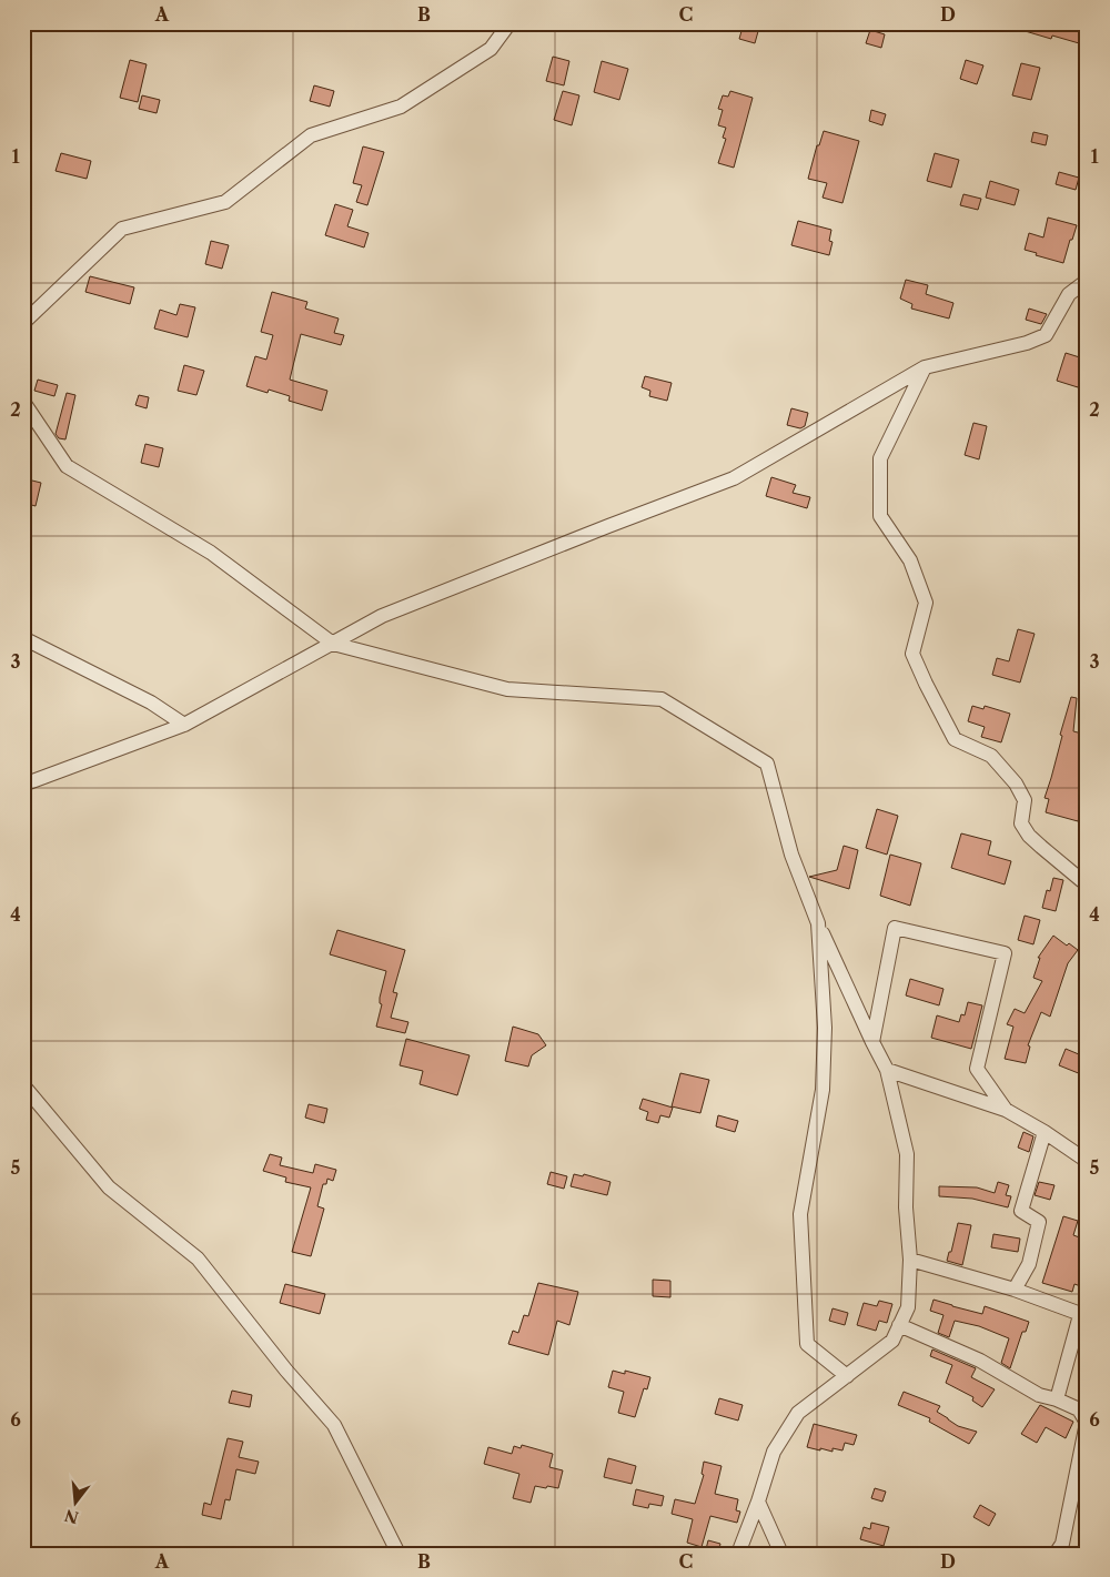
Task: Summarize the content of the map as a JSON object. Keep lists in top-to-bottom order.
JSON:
{
  "north": "bottom",
  "grid": {
    "columns": [
      "A",
      "B",
      "C",
      "D"
    ],
    "rows": [
      "1",
      "2",
      "3",
      "4",
      "5",
      "6"
    ]
  }
}
